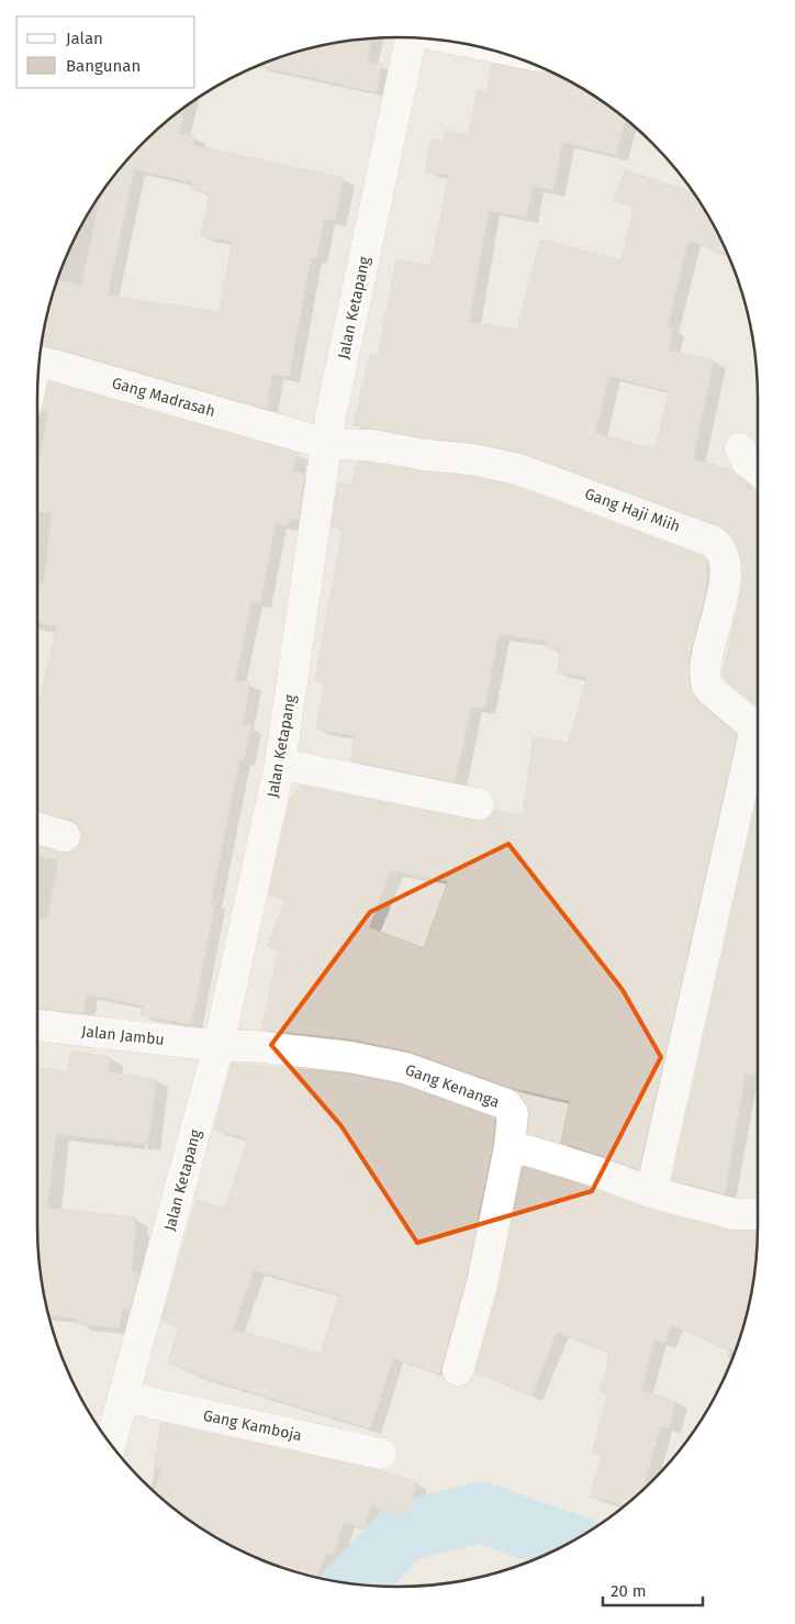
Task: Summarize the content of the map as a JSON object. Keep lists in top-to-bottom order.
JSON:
{
  "streets": {
    "street": [
      "Jalan Ketapang",
      "Gang Madrasah",
      "Gang Haji Miih",
      "Jalan Jambu",
      "Gang Kenanga",
      "Gang Kamboja"
    ]
  },
  "crossings": [
    ["Jalan Ketapang", "Gang Madrasah"],
    ["Jalan Ketapang", "Gang Haji Miih"],
    ["Jalan Ketapang", "Jalan Jambu"],
    ["Jalan Ketapang", "Gang Kenanga"],
    ["Jalan Ketapang", "Gang Kamboja"],
    ["Gang Madrasah", "Gang Haji Miih"],
    ["Jalan Jambu", "Gang Kenanga"]
  ],
  "legend": ["Jalan", "Bangunan"],
  "scale_bar": "20 m"
}
